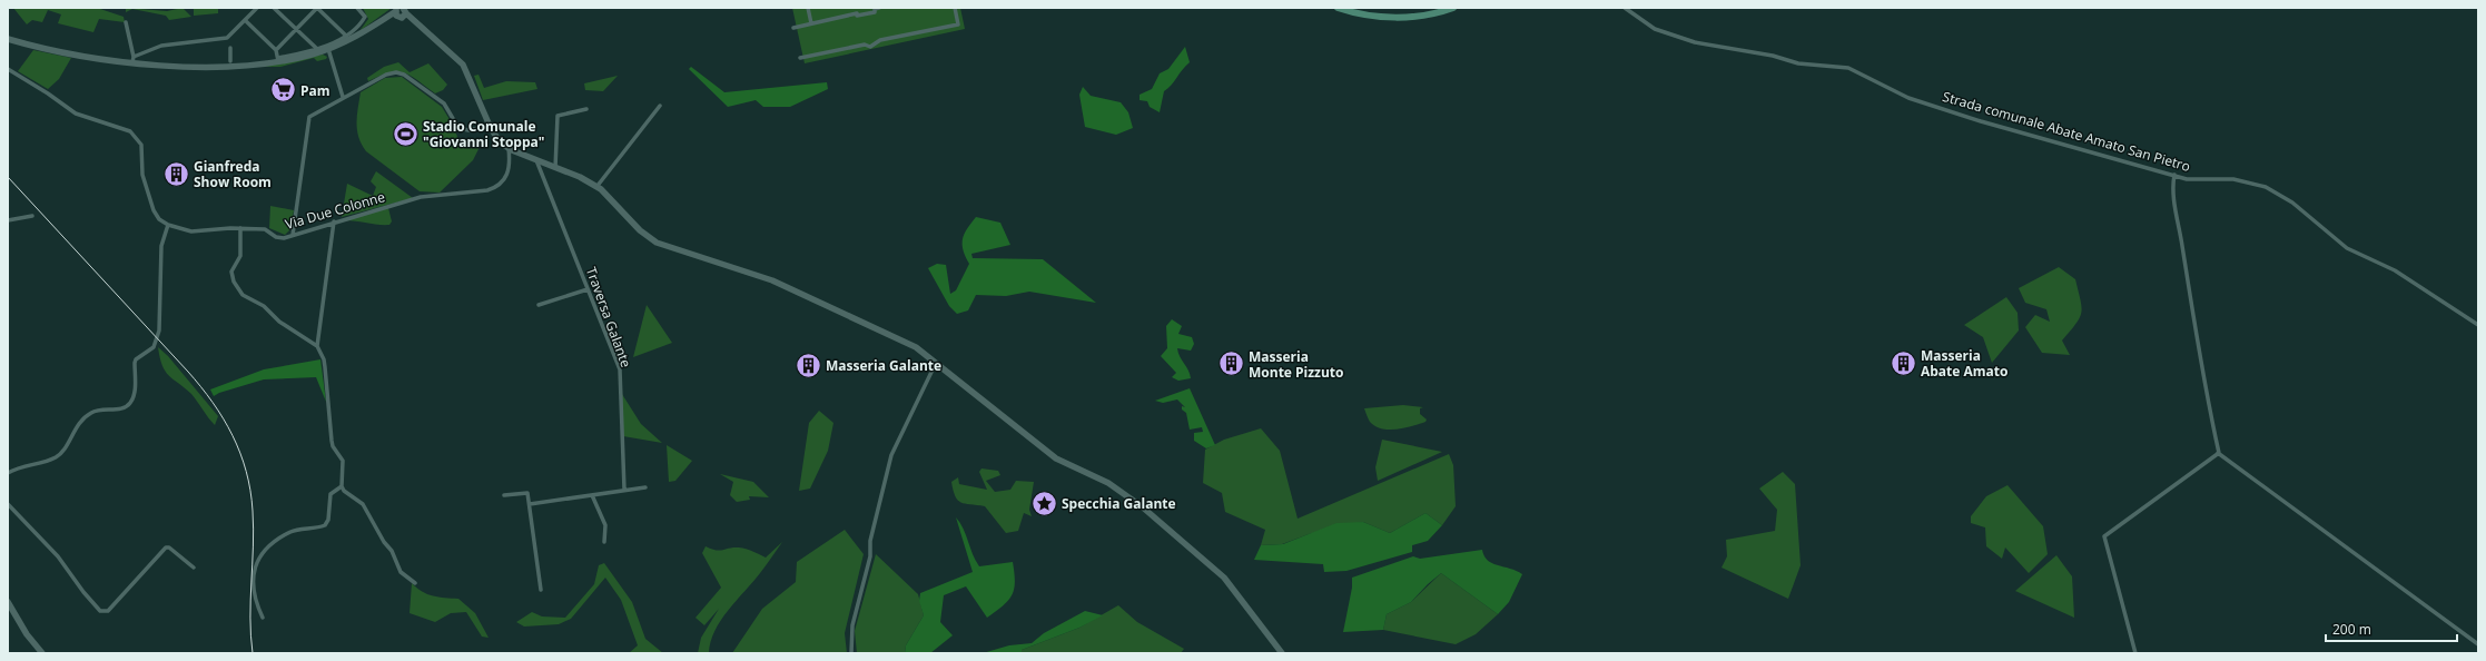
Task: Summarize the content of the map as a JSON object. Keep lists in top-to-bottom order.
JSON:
{
  "streets": {
    "street": ["Strada comunale Abate Amato San Pietro", "Via Due Colonne", "Traversa Galante"]
  },
  "places": {
    "supermarket": ["Pam"],
    "sports": ["Stadio Comunale \"Giovanni Stoppa\""],
    "building": [
      "Gianfreda Show Room",
      "Masseria Abate Amato",
      "Masseria Monte Pizzuto",
      "Masseria Galante"
    ],
    "place": ["Specchia Galante"]
  },
  "scale_bar": "200 m"
}
